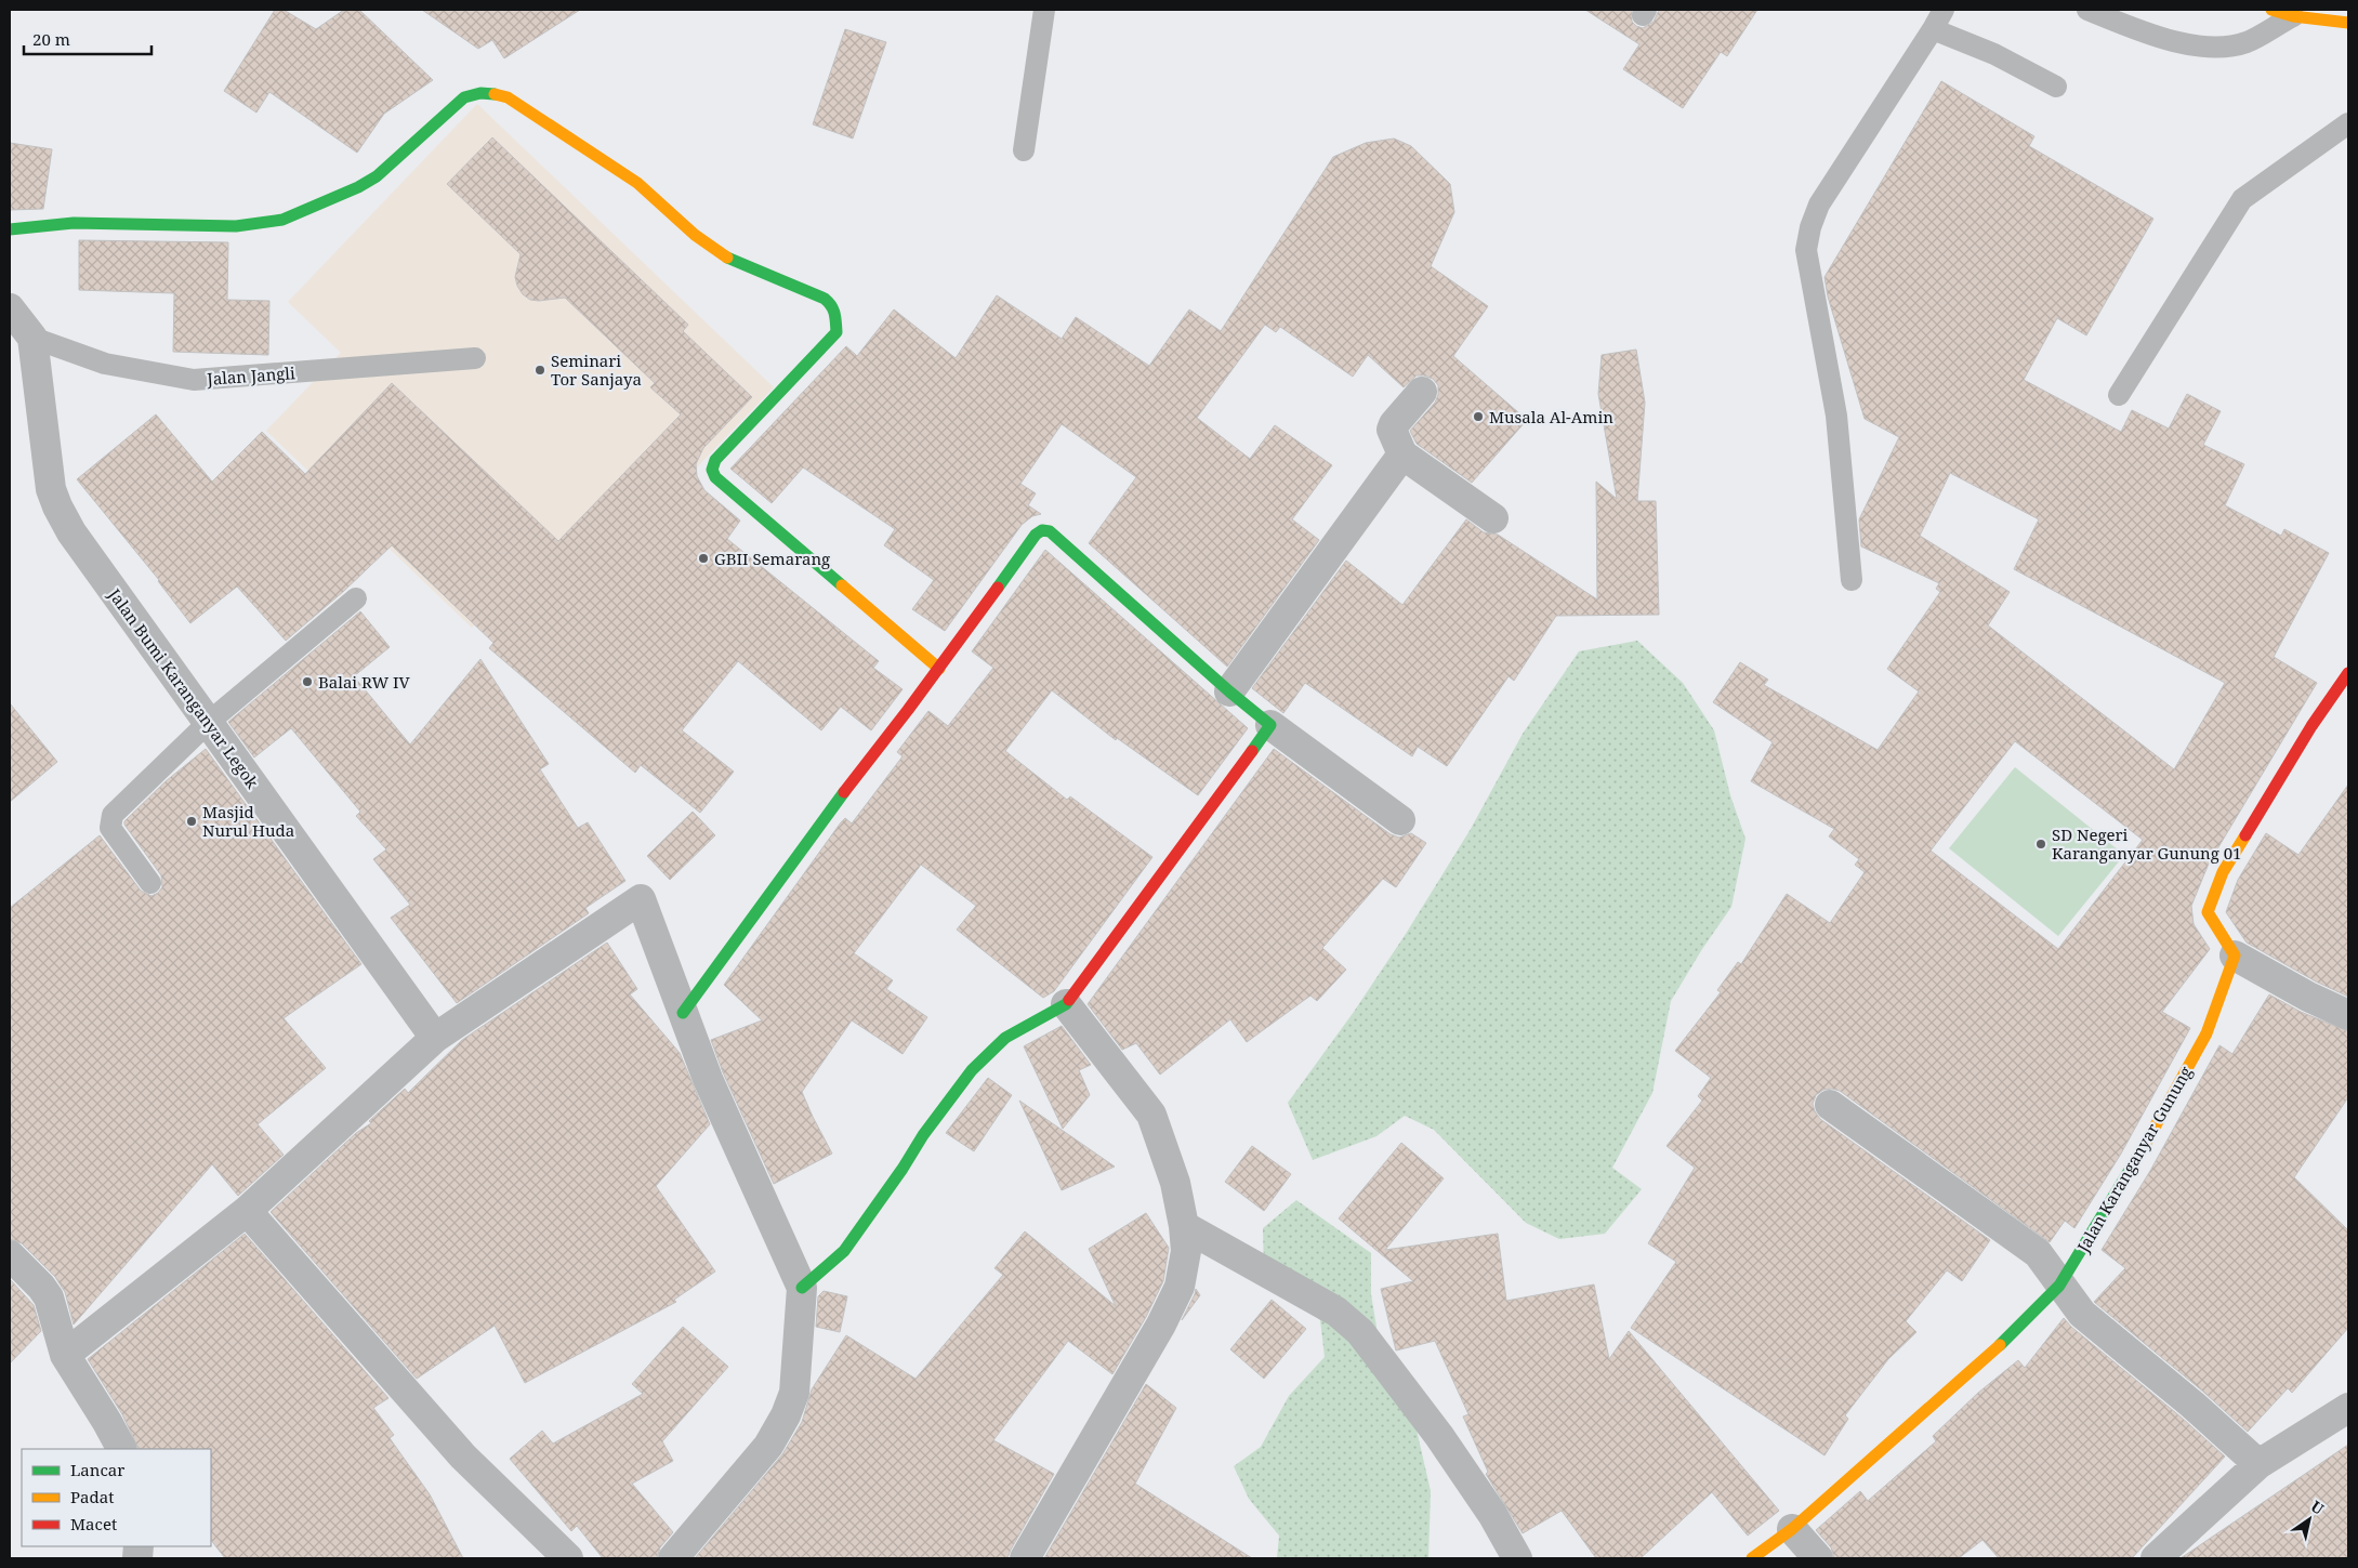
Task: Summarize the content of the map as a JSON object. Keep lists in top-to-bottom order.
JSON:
{
  "streets": {
    "main road": ["Jalan Karanganyar Gunung"],
    "street": ["Jalan Bumi Karanganyar Legok"],
    "lane": ["Jalan Jangli"]
  },
  "crossings": [
    ["Jalan Jangli", "Jalan Bumi Karanganyar Legok"]
  ],
  "places": [
    "Seminari Tor Sanjaya",
    "Musala Al-Amin",
    "GBII Semarang",
    "Balai RW IV",
    "Masjid Nurul Huda",
    "SD Negeri Karanganyar Gunung 01"
  ],
  "legend": ["Lancar", "Padat", "Macet"],
  "scale_bar": "20 m",
  "north": "top right"
}
